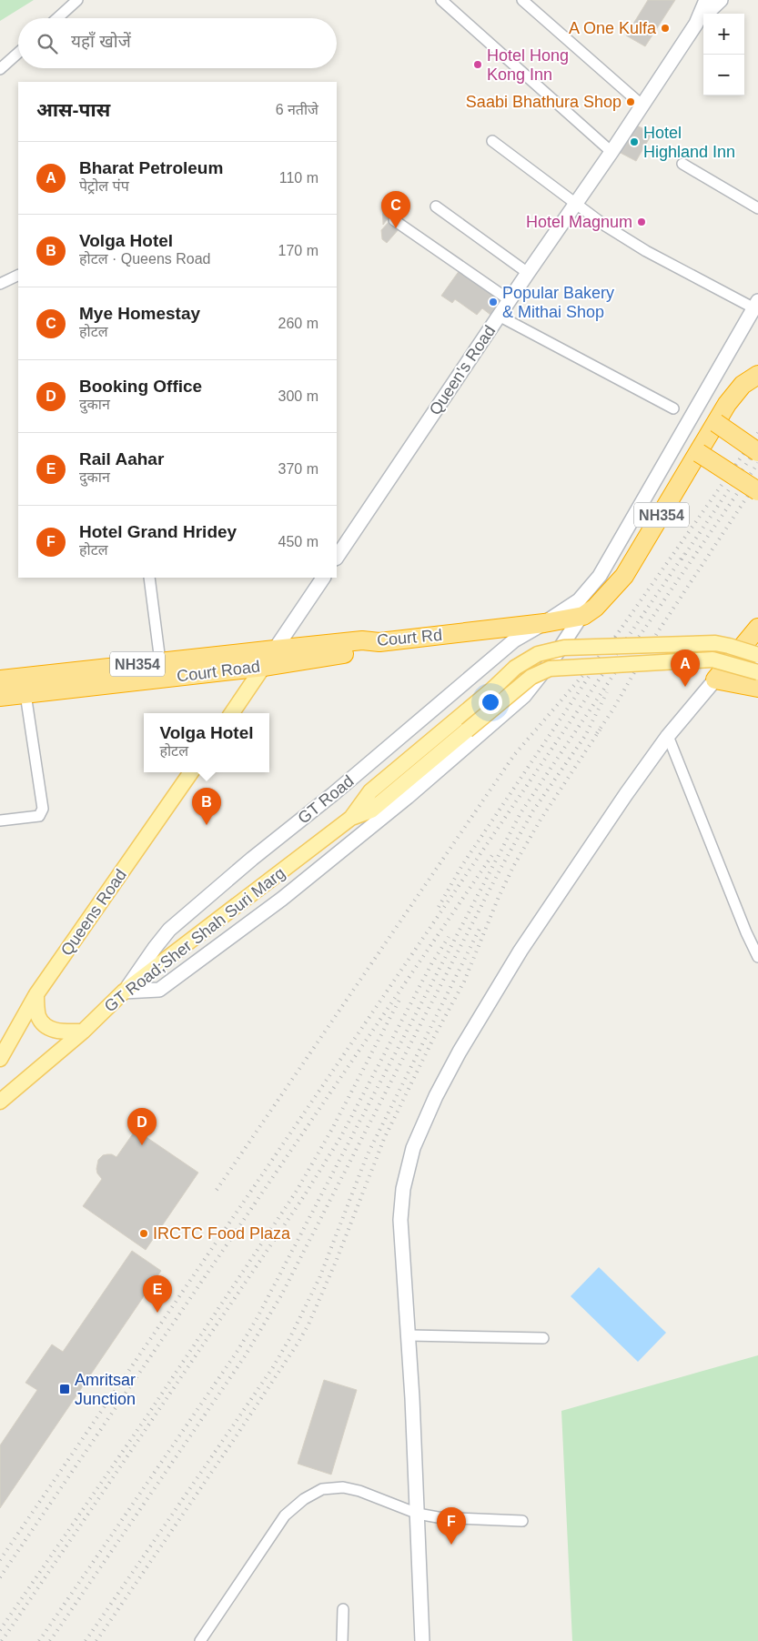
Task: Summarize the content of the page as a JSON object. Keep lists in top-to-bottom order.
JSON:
{
  "streets": {
    "highway": ["NH354", "Court Rd", "Court Road"],
    "main road": [
      "Queen's Road",
      "GT Road",
      "Queens Road",
      "GT Road;Sher Shah Suri Marg"
    ]
  },
  "crossings": [
    ["NH354", "Court Rd"],
    ["NH354", "GT Road"],
    ["Court Rd", "Court Road"],
    ["Court Rd", "GT Road"],
    ["GT Road", "GT Road;Sher Shah Suri Marg"]
  ],
  "places": {
    "other": [
      "A One Kulfa",
      "Hotel Hong Kong Inn",
      "Saabi Bhathura Shop",
      "Hotel Highland Inn",
      "Hotel Magnum",
      "Popular Bakery & Mithai Shop",
      "IRCTC Food Plaza"
    ],
    "transit": ["Amritsar Junction"]
  },
  "page": {
    "map_buttons": ["+", "−"],
    "search": "यहाँ खोजें",
    "heading": ["आस-पास", "6 नतीजे"],
    "list": [
      {
        "mark": "A",
        "name": "Bharat Petroleum",
        "note": "पेट्रोल पंप",
        "value": "110 m"
      },
      {
        "mark": "B",
        "name": "Volga Hotel",
        "note": "होटल · Queens Road",
        "value": "170 m"
      },
      {
        "mark": "C",
        "name": "Mye Homestay",
        "note": "होटल",
        "value": "260 m"
      },
      {
        "mark": "D",
        "name": "Booking Office",
        "note": "दुकान",
        "value": "300 m"
      },
      {
        "mark": "E",
        "name": "Rail Aahar",
        "note": "दुकान",
        "value": "370 m"
      },
      {
        "mark": "F",
        "name": "Hotel Grand Hridey",
        "note": "होटल",
        "value": "450 m"
      }
    ],
    "pins": [
      "C",
      "A",
      "B",
      "D",
      "E",
      "F"
    ],
    "popup": ["Volga Hotel", "होटल"]
  }
}
